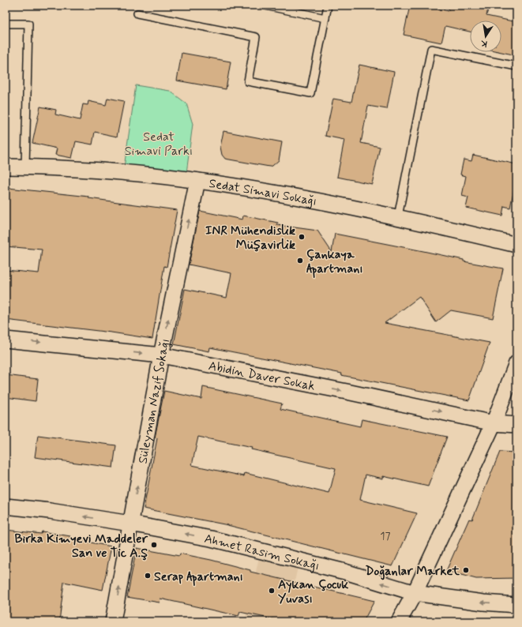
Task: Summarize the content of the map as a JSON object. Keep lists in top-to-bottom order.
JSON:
{
  "streets": {
    "street": [
      "Sedat Simavi Sokağı",
      "Abidin Daver Sokak",
      "Süleyman Nazif Sokağı",
      "Ahmet Rasim Sokağı"
    ]
  },
  "crossings": [
    ["Sedat Simavi Sokağı", "Süleyman Nazif Sokağı"],
    ["Abidin Daver Sokak", "Süleyman Nazif Sokağı"],
    ["Süleyman Nazif Sokağı", "Ahmet Rasim Sokağı"]
  ],
  "one_way": ["Abidin Daver Sokak", "Süleyman Nazif Sokağı", "Ahmet Rasim Sokağı"],
  "parks": ["Sedat Simavi Parkı"],
  "places": [
    "INR Mühendislik Müşavirlik",
    "Çankaya Apartmanı",
    "Birka Kimyevi Maddeler San ve Tic A.Ş",
    "Doğanlar Market",
    "Serap Apartmanı",
    "Aykan Çocuk Yuvası"
  ],
  "house_numbers": ["17"],
  "north": "bottom"
}
